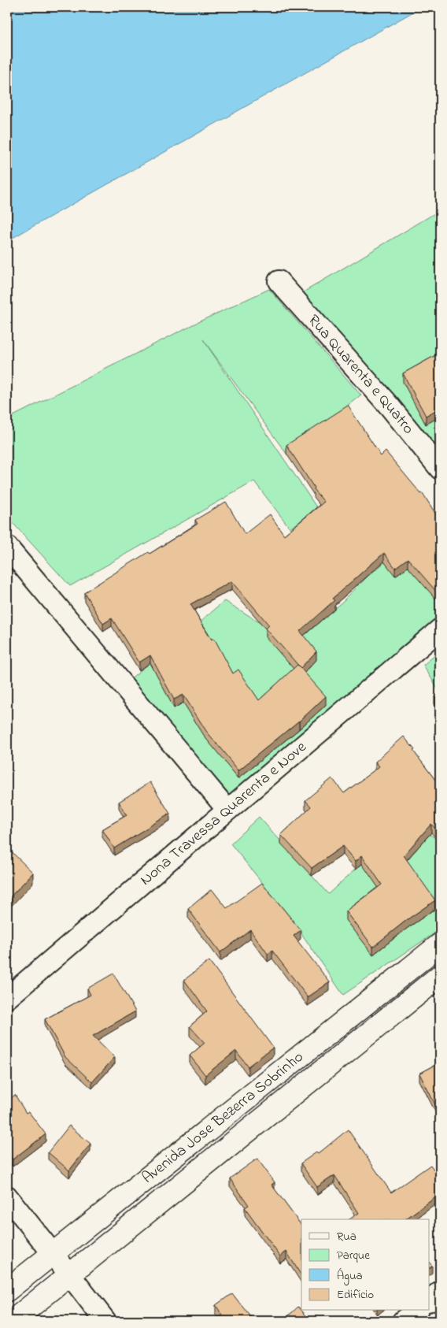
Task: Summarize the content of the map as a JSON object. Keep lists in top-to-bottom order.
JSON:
{
  "streets": {
    "main road": ["Avenida Jose Bezerra Sobrinho"],
    "street": ["Rua Quarenta e Quatro", "Nona Travessa Quarenta e Nove"]
  },
  "legend": [
    "Rua",
    "Parque",
    "Água",
    "Edifício"
  ]
}
